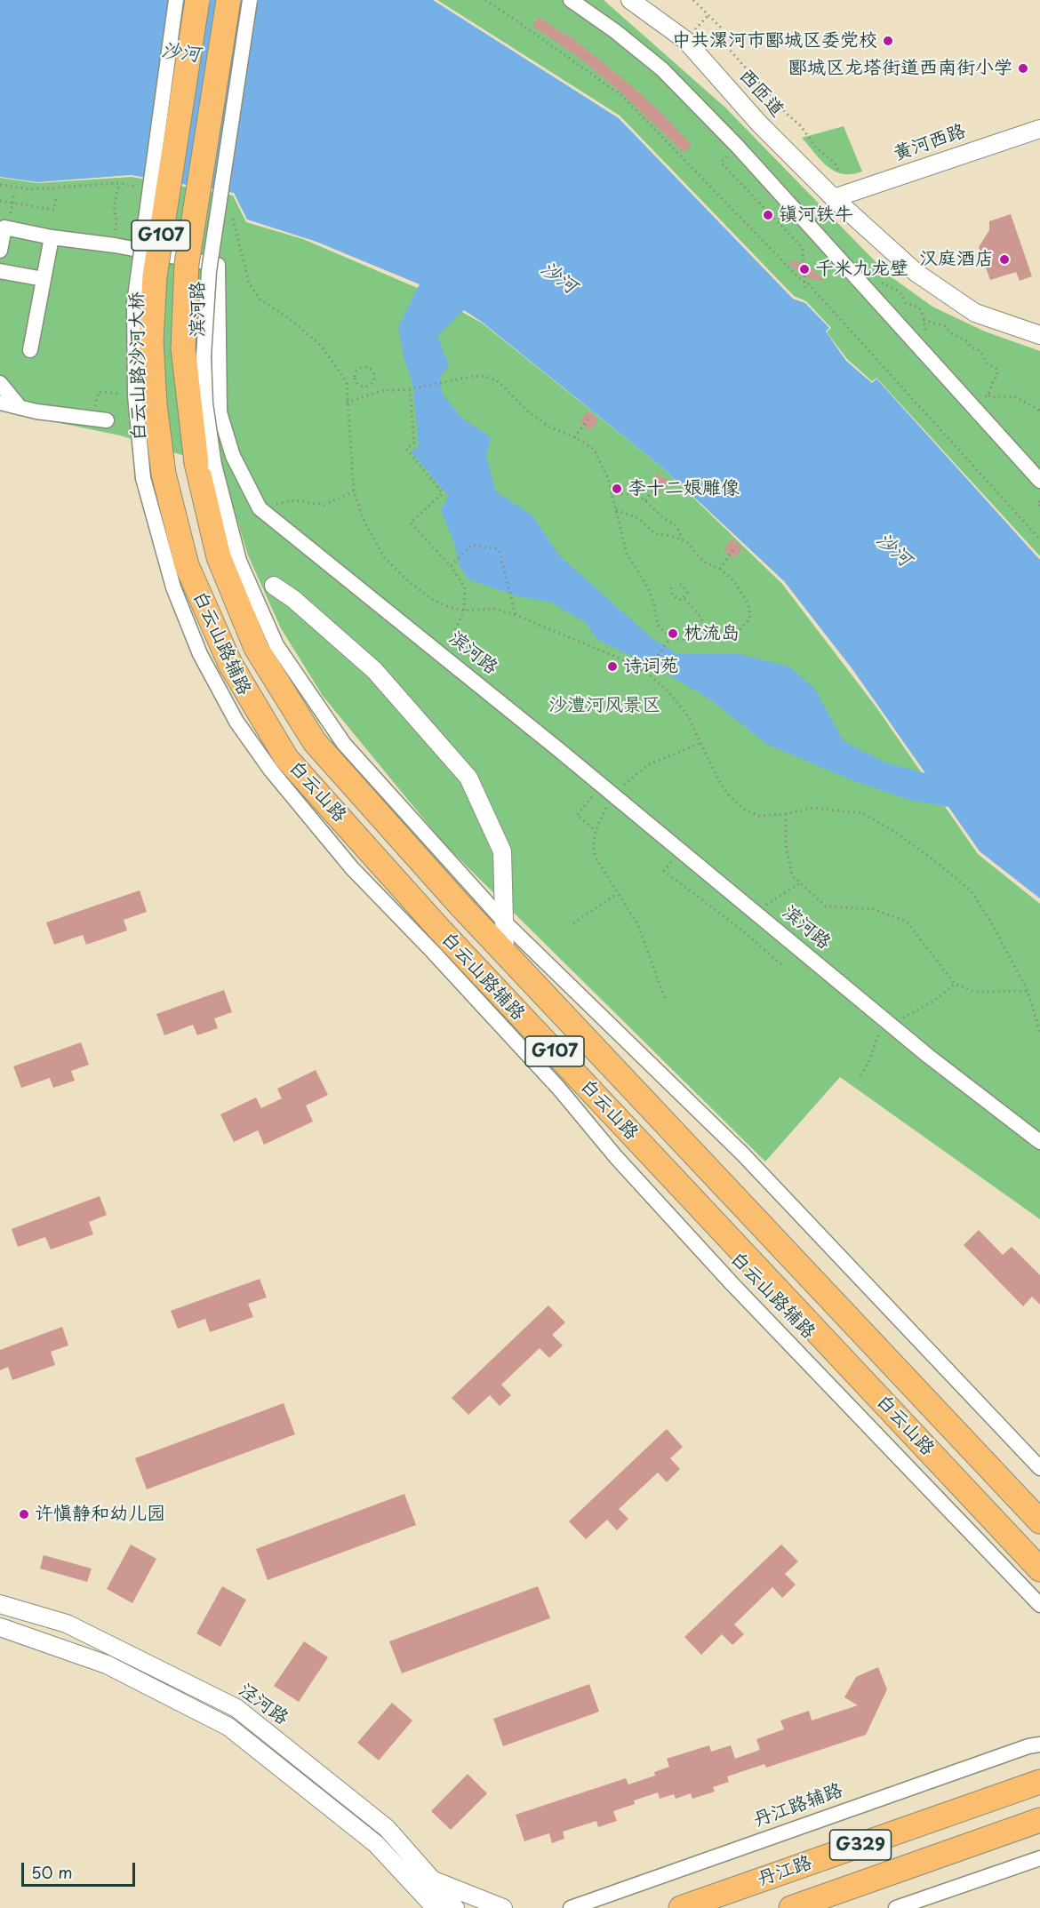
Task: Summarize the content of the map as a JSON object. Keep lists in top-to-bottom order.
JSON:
{
  "streets": {
    "highway": [
      "G107",
      "白云山路沙河大桥",
      "白云山路",
      "G329",
      "丹江路"
    ],
    "street": [
      "西匝道",
      "黄河西路",
      "滨河路",
      "白云山路辅路",
      "泾河路",
      "丹江路辅路"
    ]
  },
  "crossings": [
    ["西匝道", "黄河西路"],
    ["G107", "白云山路"],
    ["白云山路沙河大桥", "白云山路辅路"],
    ["白云山路沙河大桥", "白云山路"],
    ["白云山路辅路", "白云山路"]
  ],
  "water": ["沙河"],
  "parks": ["沙澧河风景区"],
  "places": [
    "中共漯河市郾城区委党校",
    "郾城区龙塔街道西南街小学",
    "镇河铁牛",
    "汉庭酒店",
    "千米九龙壁",
    "李十二娘雕像",
    "枕流岛",
    "诗词苑",
    "许慎静和幼儿园"
  ],
  "scale_bar": "50 m"
}
